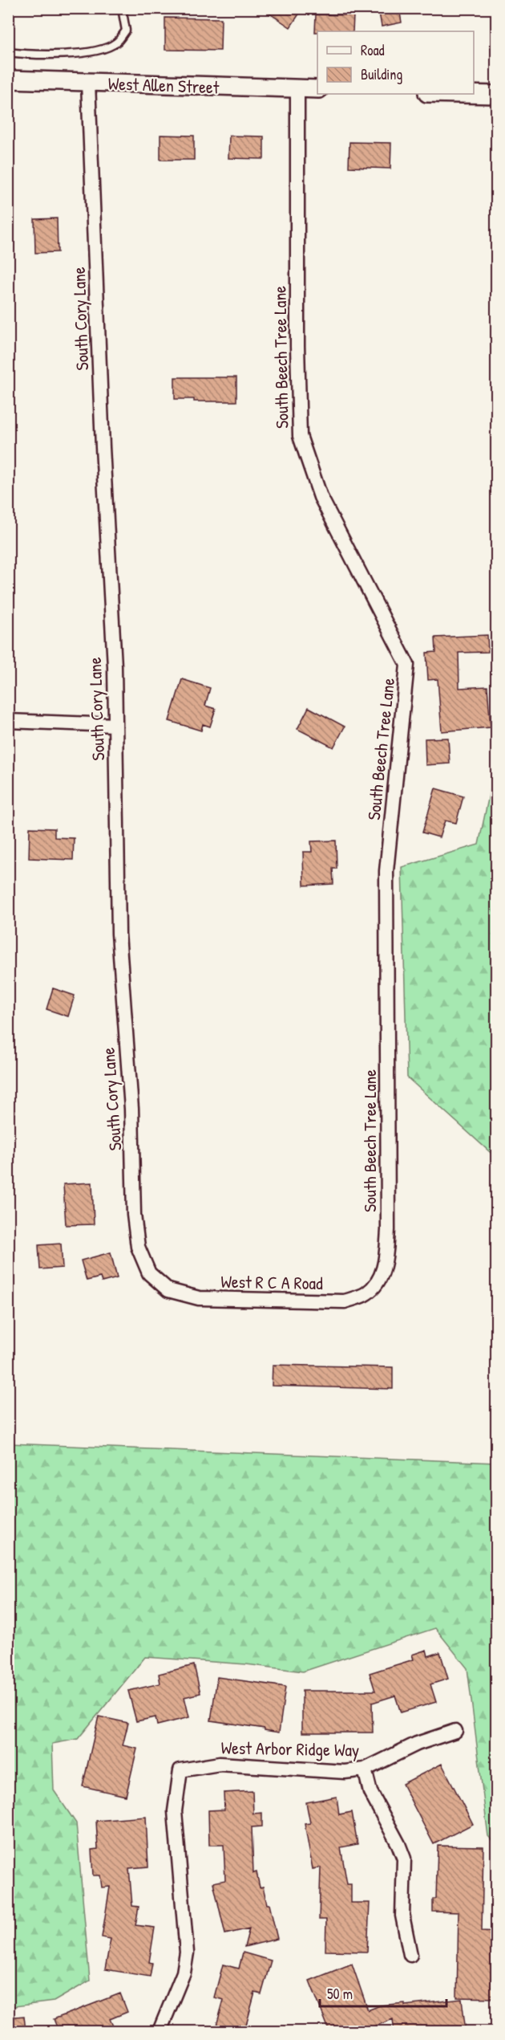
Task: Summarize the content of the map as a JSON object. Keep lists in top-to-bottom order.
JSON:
{
  "streets": {
    "street": [
      "West Allen Street",
      "South Cory Lane",
      "South Beech Tree Lane",
      "West R C A Road",
      "West Arbor Ridge Way"
    ]
  },
  "crossings": [
    ["West Allen Street", "South Cory Lane"],
    ["West Allen Street", "South Beech Tree Lane"],
    ["South Cory Lane", "West R C A Road"],
    ["South Beech Tree Lane", "West R C A Road"]
  ],
  "legend": ["Road", "Building"],
  "scale_bar": "50 m"
}
